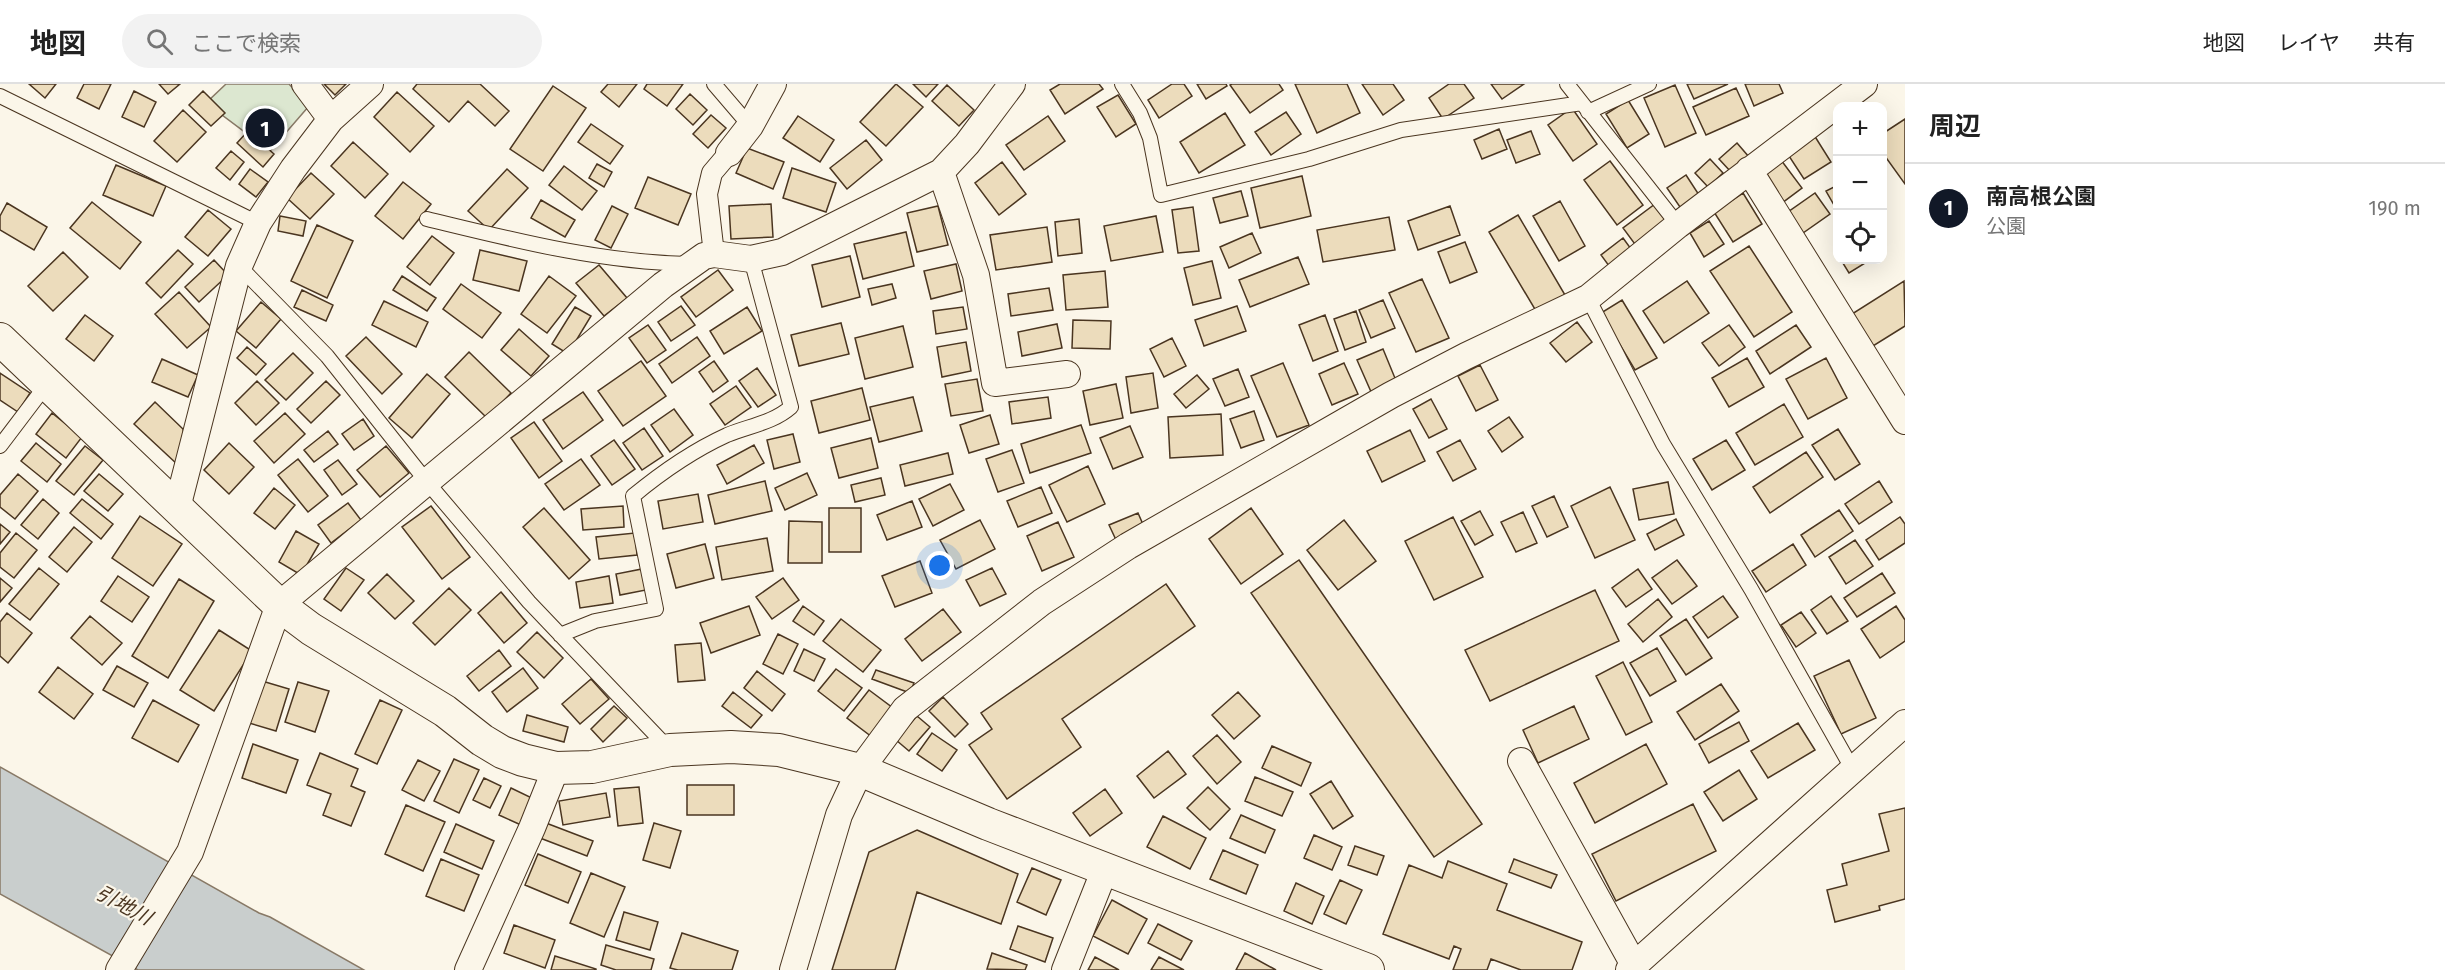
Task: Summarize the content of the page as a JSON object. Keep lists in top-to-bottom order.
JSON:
{
  "water": ["引地川"],
  "page": {
    "header": "地図",
    "search": "ここで検索",
    "nav": ["地図", "レイヤ", "共有"],
    "heading": "周辺",
    "map_buttons": ["+", "−"],
    "pins": "1",
    "list": [
      {
        "mark": "1",
        "name": "南高根公園",
        "note": "公園",
        "value": "190 m"
      }
    ]
  }
}
